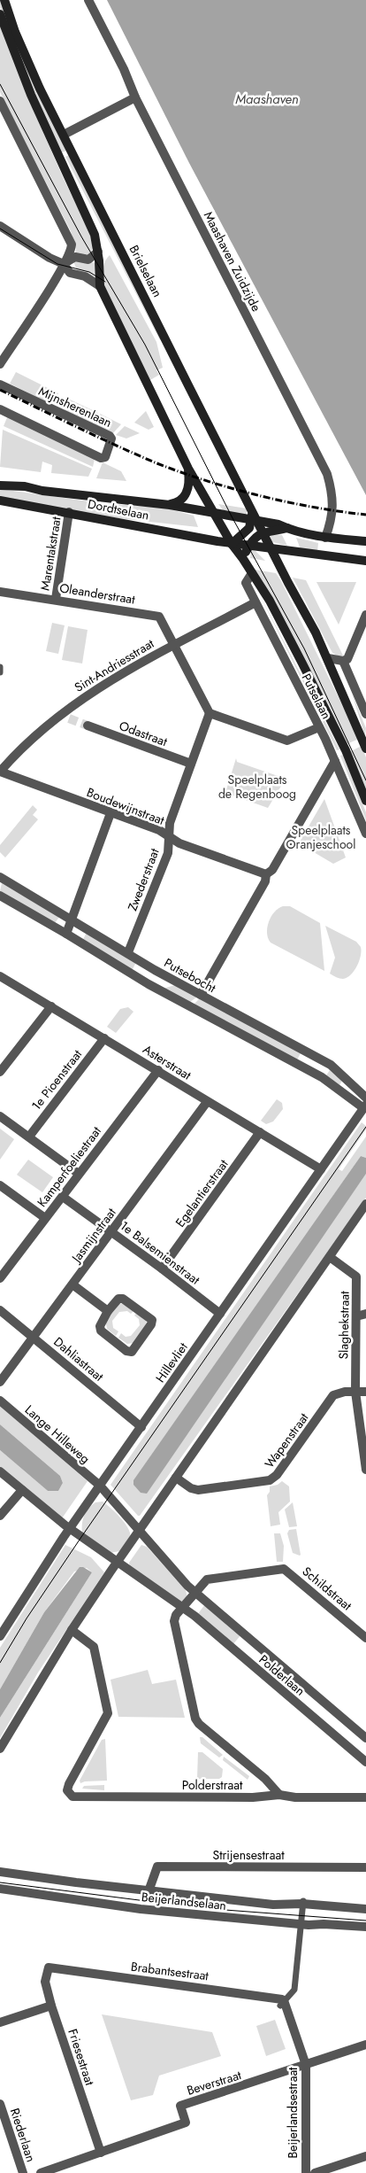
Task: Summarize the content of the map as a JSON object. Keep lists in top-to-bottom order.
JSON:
{
  "streets": {
    "main road": ["Brielselaan", "Dordtselaan", "Putselaan"],
    "street": [
      "Maashaven Zuidzijde",
      "Mijnsherenlaan",
      "Marentakstraat",
      "Oleanderstraat",
      "Sint-Andriesstraat",
      "Odastraat",
      "Boudewijnstraat",
      "Zwederstraat",
      "Putsebocht",
      "Asterstraat",
      "1e Pioenstraat",
      "Kamperfoeliestraat",
      "Egelantierstraat",
      "Jasmijnstraat",
      "1e Balsemienstraat",
      "Slaghekstraat",
      "Dahliastraat",
      "Hillevliet",
      "Lange Hilleweg",
      "Wapenstraat",
      "Schildstraat",
      "Polderlaan",
      "Polderstraat",
      "Strijensestraat",
      "Beijerlandselaan",
      "Brabantsestraat",
      "Friesestraat",
      "Beverstraat",
      "Beijerlandsestraat",
      "Riederlaan"
    ]
  },
  "crossings": [
    ["Maashaven Zuidzijde", "Dordtselaan"],
    ["Brielselaan", "Dordtselaan"],
    ["Brielselaan", "Putselaan"],
    ["Dordtselaan", "Marentakstraat"],
    ["Dordtselaan", "Putselaan"],
    ["Marentakstraat", "Oleanderstraat"],
    ["Oleanderstraat", "Sint-Andriesstraat"],
    ["Sint-Andriesstraat", "Putselaan"],
    ["Sint-Andriesstraat", "Boudewijnstraat"],
    ["Odastraat", "Zwederstraat"],
    ["Boudewijnstraat", "Zwederstraat"],
    ["Zwederstraat", "Putsebocht"],
    ["Asterstraat", "1e Pioenstraat"],
    ["Asterstraat", "Kamperfoeliestraat"],
    ["Asterstraat", "Egelantierstraat"],
    ["Asterstraat", "Jasmijnstraat"],
    ["Asterstraat", "Hillevliet"],
    ["Kamperfoeliestraat", "1e Balsemienstraat"],
    ["Egelantierstraat", "1e Balsemienstraat"],
    ["Jasmijnstraat", "1e Balsemienstraat"],
    ["Jasmijnstraat", "Dahliastraat"],
    ["1e Balsemienstraat", "Hillevliet"],
    ["Slaghekstraat", "Wapenstraat"],
    ["Dahliastraat", "Hillevliet"],
    ["Hillevliet", "Lange Hilleweg"],
    ["Hillevliet", "Polderlaan"],
    ["Lange Hilleweg", "Polderlaan"],
    ["Schildstraat", "Polderlaan"],
    ["Strijensestraat", "Beijerlandselaan"],
    ["Brabantsestraat", "Friesestraat"],
    ["Brabantsestraat", "Beijerlandsestraat"],
    ["Friesestraat", "Beverstraat"],
    ["Beverstraat", "Beijerlandsestraat"]
  ],
  "water": ["Maashaven"],
  "parks": ["Speelplaats de Regenboog", "Speelplaats Oranjeschool"]
}
